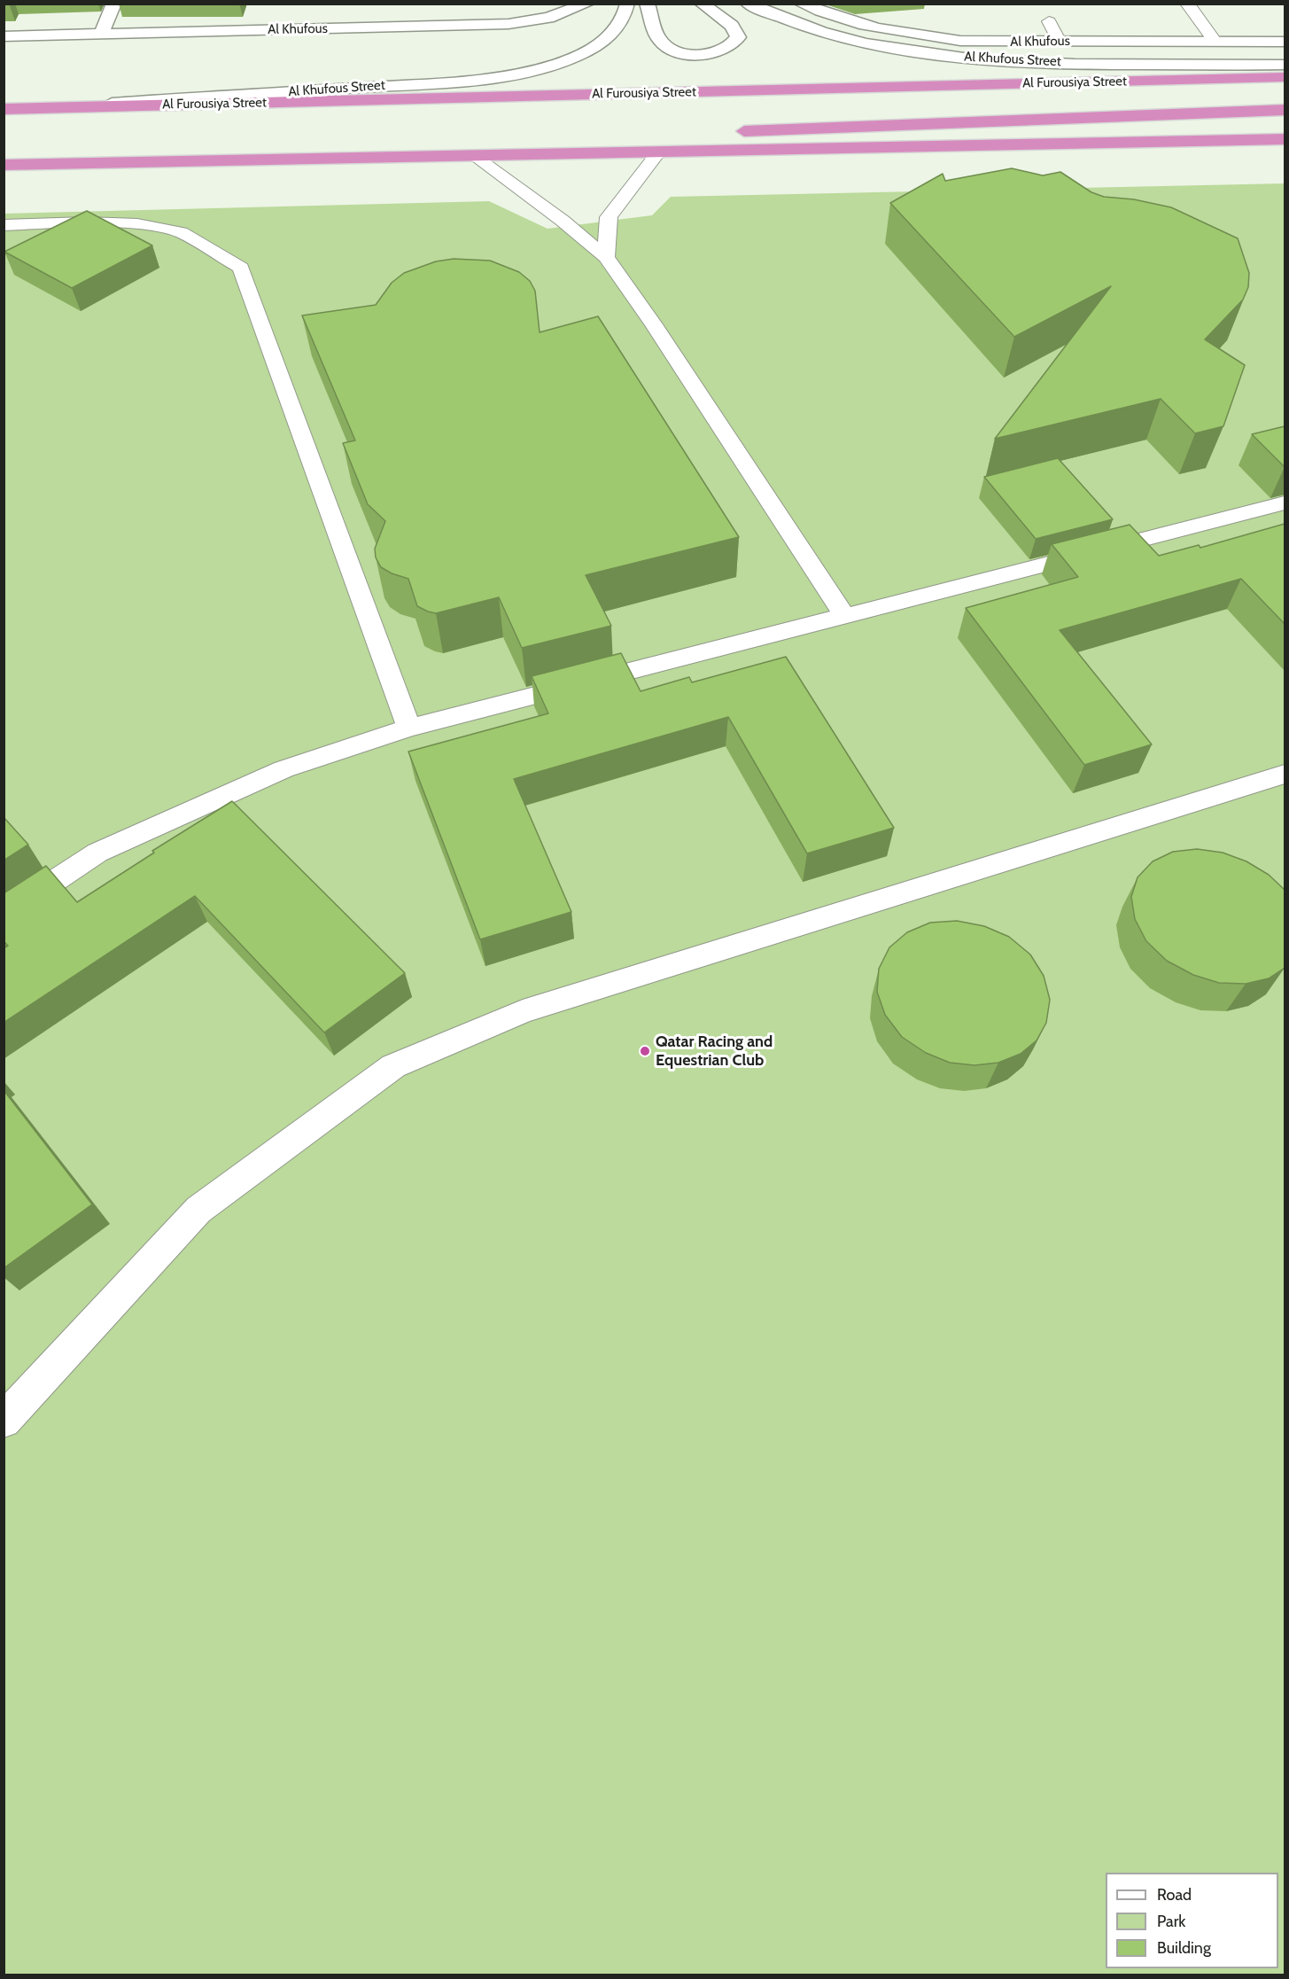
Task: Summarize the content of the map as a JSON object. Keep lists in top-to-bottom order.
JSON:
{
  "streets": {
    "highway": ["Al Furousiya Street"],
    "street": ["Al Khufous", "Al Khufous Street"]
  },
  "crossings": [
    ["Al Khufous Street", "Al Furousiya Street"]
  ],
  "places": ["Qatar Racing and Equestrian Club"],
  "legend": ["Road", "Park", "Building"]
}
